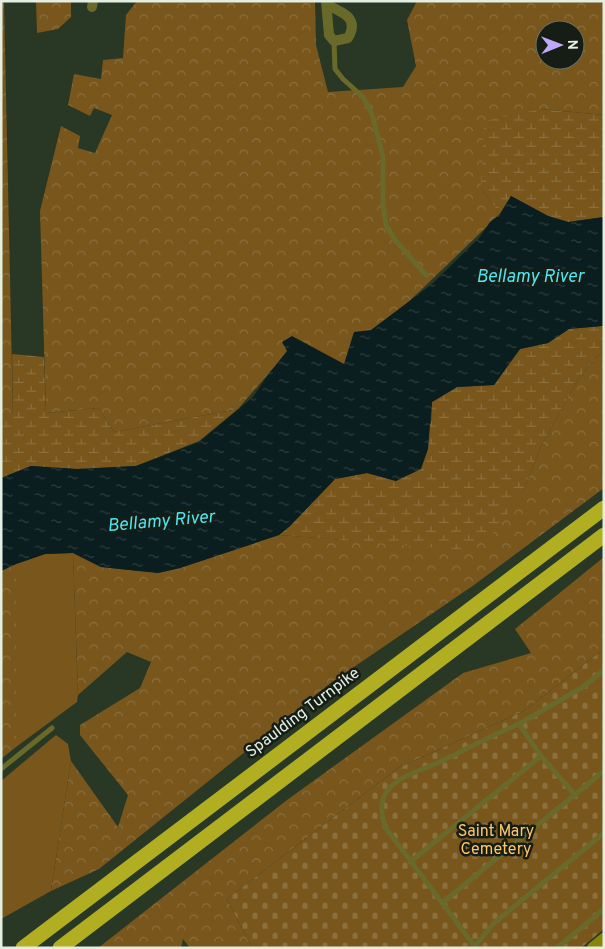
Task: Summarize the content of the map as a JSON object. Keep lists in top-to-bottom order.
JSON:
{
  "streets": {
    "highway": ["Spaulding Turnpike"]
  },
  "water": ["Bellamy River"],
  "parks": ["Saint Mary Cemetery"],
  "north": "right"
}
